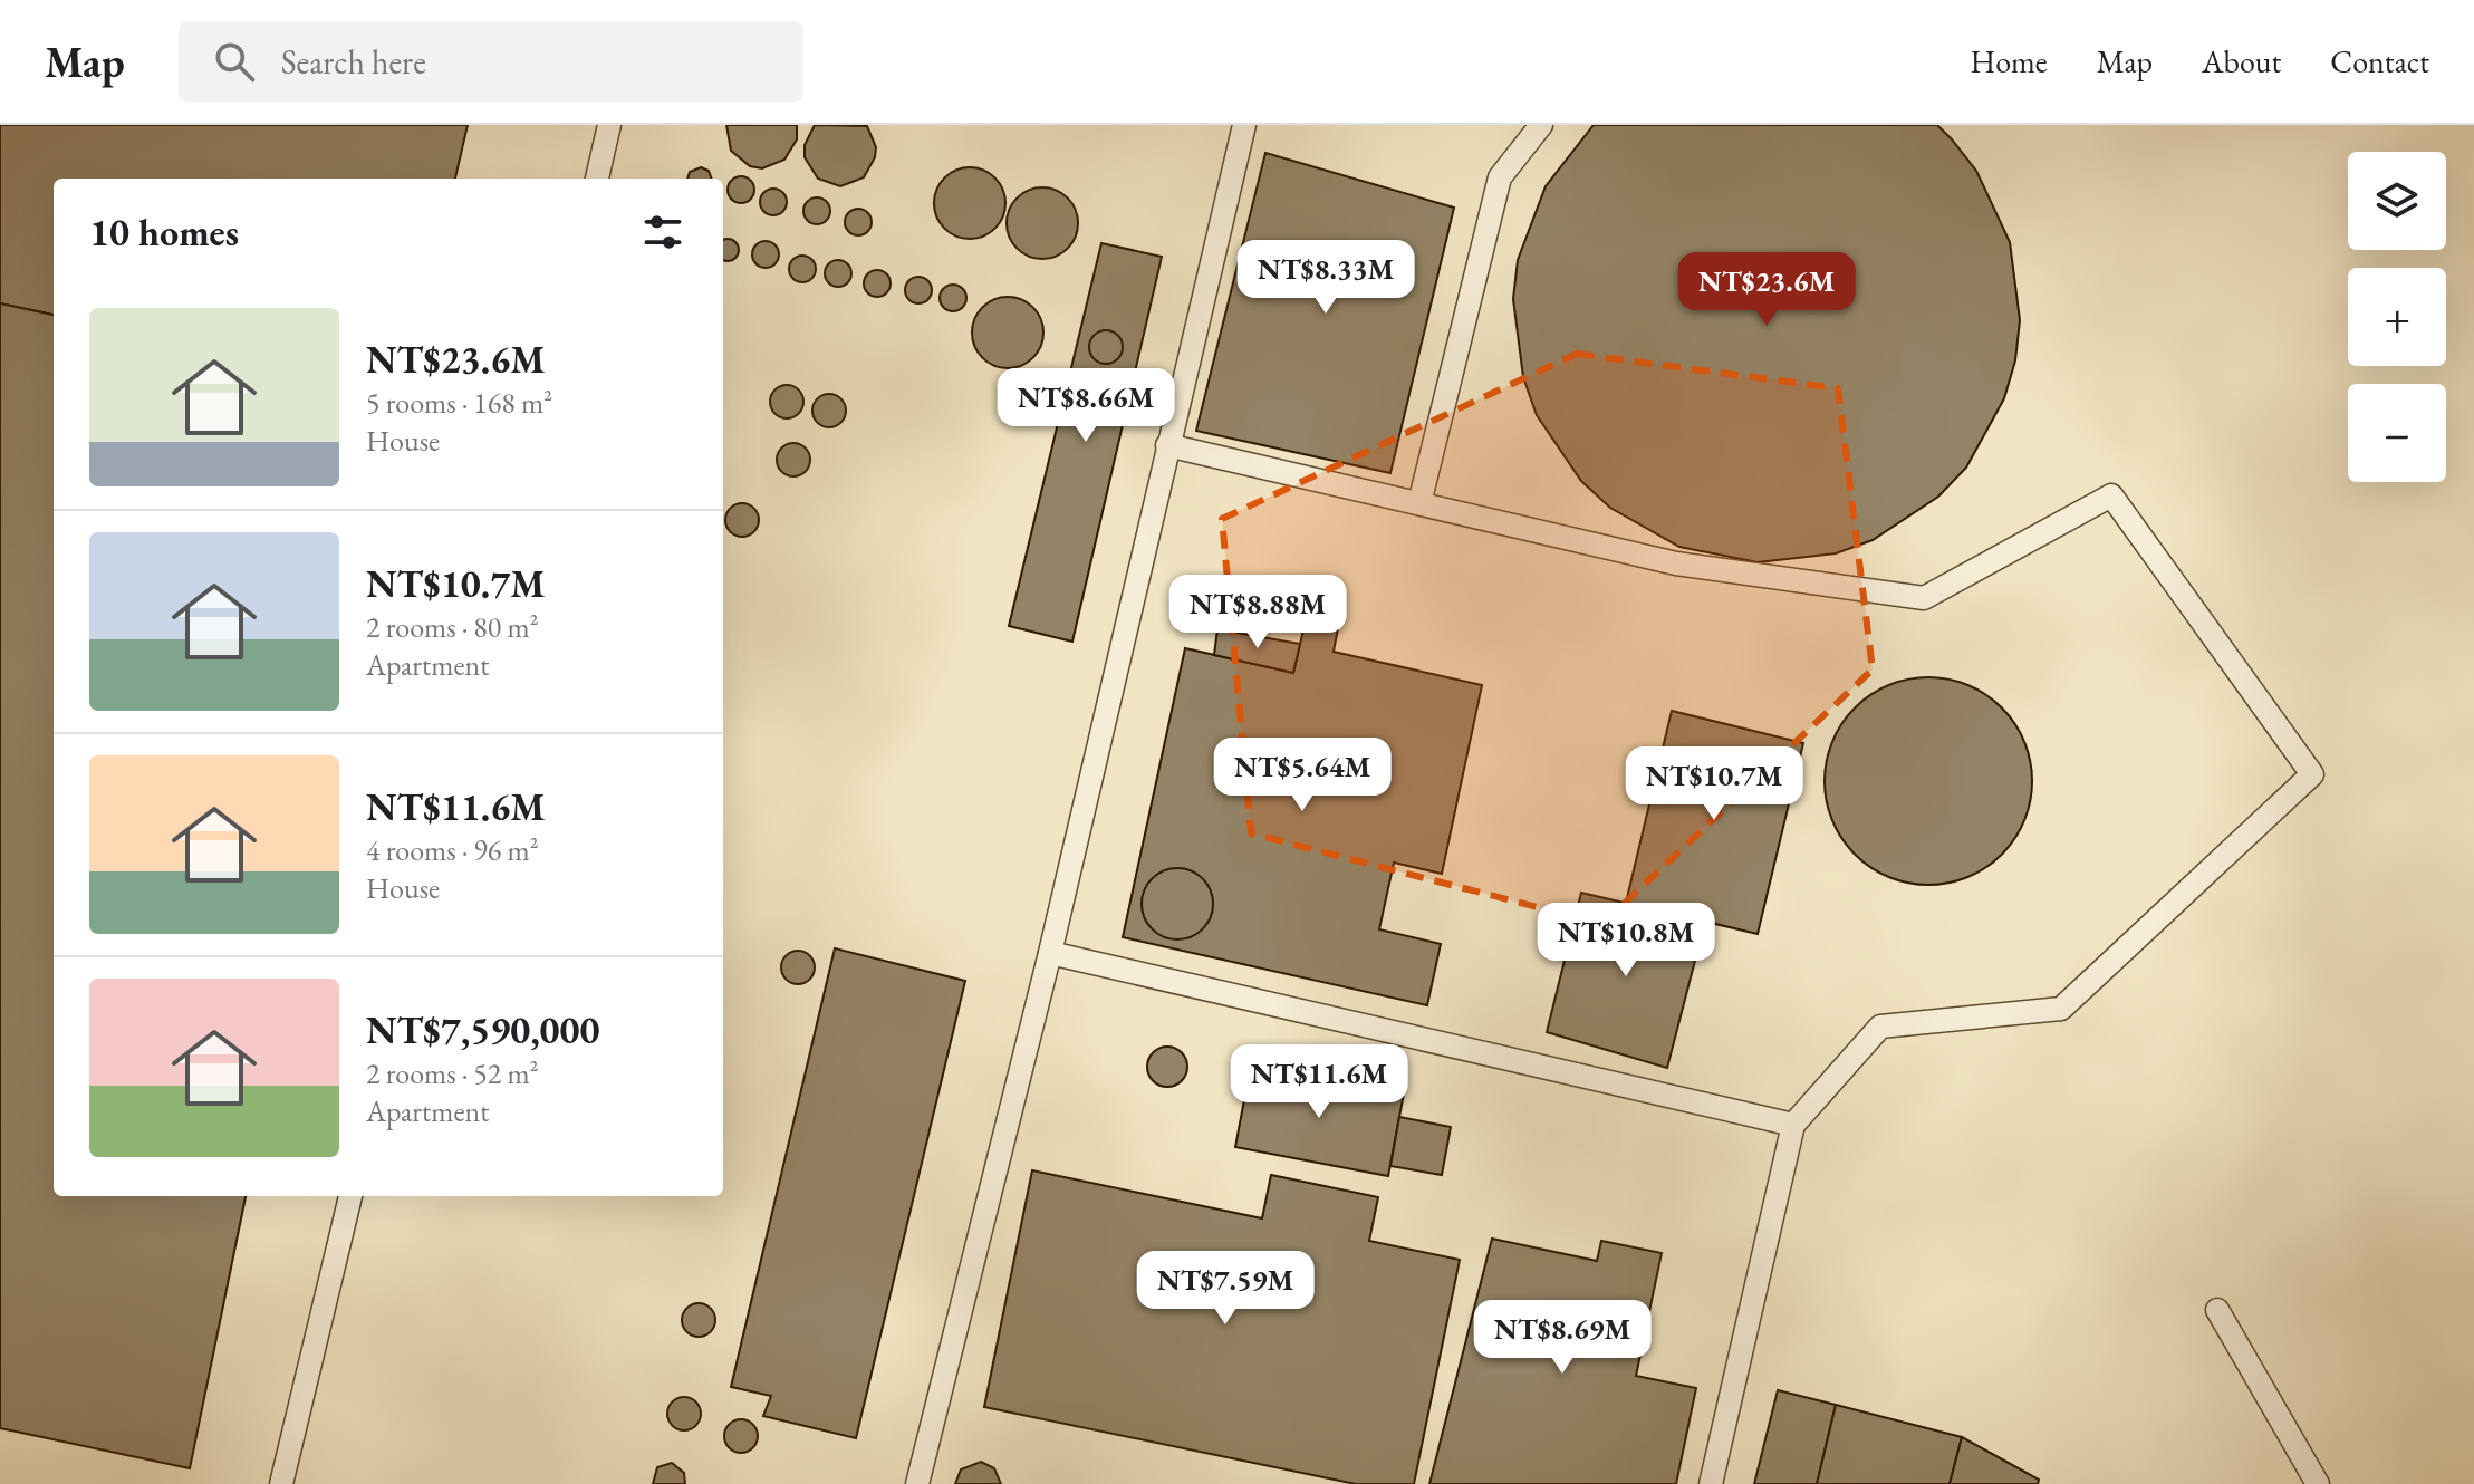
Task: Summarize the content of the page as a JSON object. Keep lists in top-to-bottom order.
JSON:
{
  "page": {
    "header": "Map",
    "search": "Search here",
    "nav": [
      "Home",
      "Map",
      "About",
      "Contact"
    ],
    "map_buttons": ["+", "−"],
    "heading": "10 homes",
    "price": [
      "NT$8.33M",
      "NT$23.6M",
      "NT$8.66M",
      "NT$8.88M",
      "NT$5.64M",
      "NT$10.7M",
      "NT$10.8M",
      "NT$11.6M",
      "NT$7.59M",
      "NT$8.69M"
    ],
    "list": [
      {
        "name": "NT$23.6M",
        "note": "5 rooms · 168 m² · House"
      },
      {
        "name": "NT$10.7M",
        "note": "2 rooms · 80 m² · Apartment"
      },
      {
        "name": "NT$11.6M",
        "note": "4 rooms · 96 m² · House"
      },
      {
        "name": "NT$7,590,000",
        "note": "2 rooms · 52 m² · Apartment"
      }
    ]
  }
}
